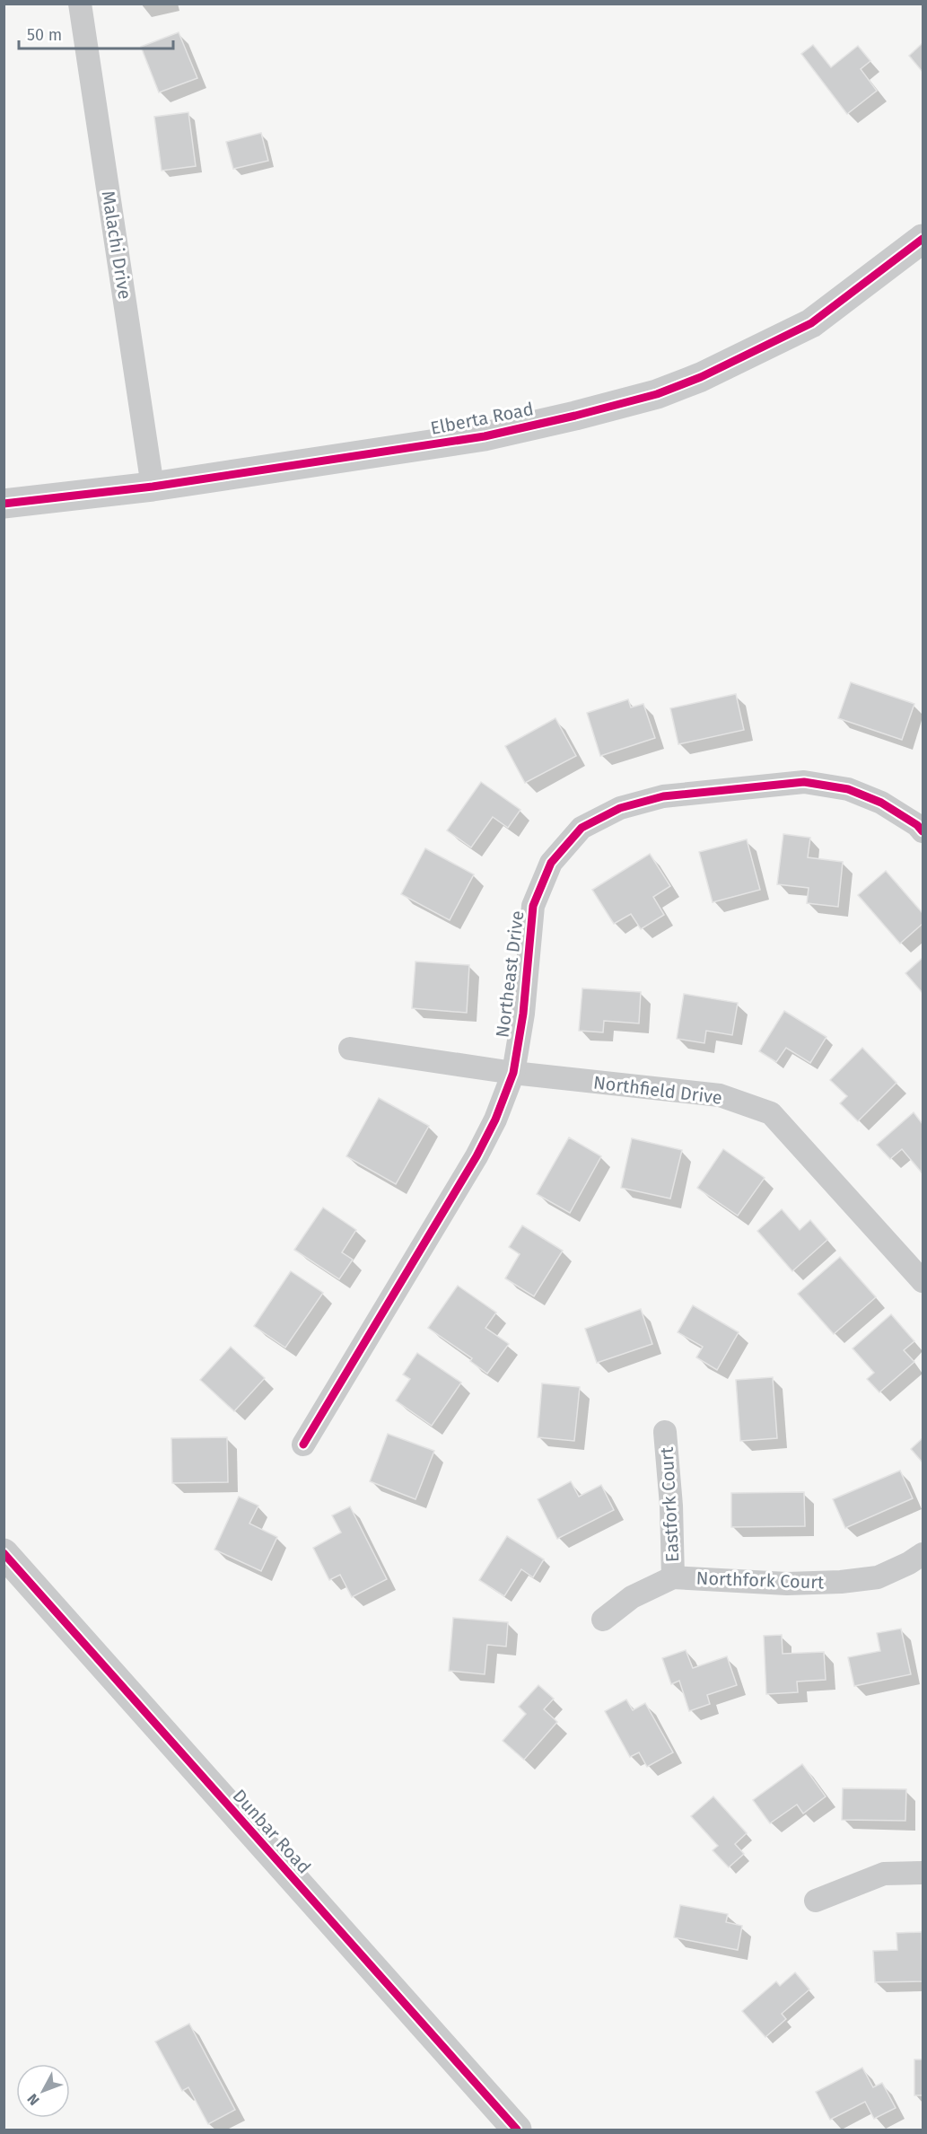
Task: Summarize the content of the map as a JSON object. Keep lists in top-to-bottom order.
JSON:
{
  "streets": {
    "street": [
      "Malachi Drive",
      "Elberta Road",
      "Northeast Drive",
      "Northfield Drive",
      "Eastfork Court",
      "Northfork Court",
      "Dunbar Road"
    ]
  },
  "crossings": [
    ["Malachi Drive", "Elberta Road"],
    ["Northeast Drive", "Northfield Drive"],
    ["Eastfork Court", "Northfork Court"]
  ],
  "scale_bar": "50 m",
  "north": "bottom left"
}
